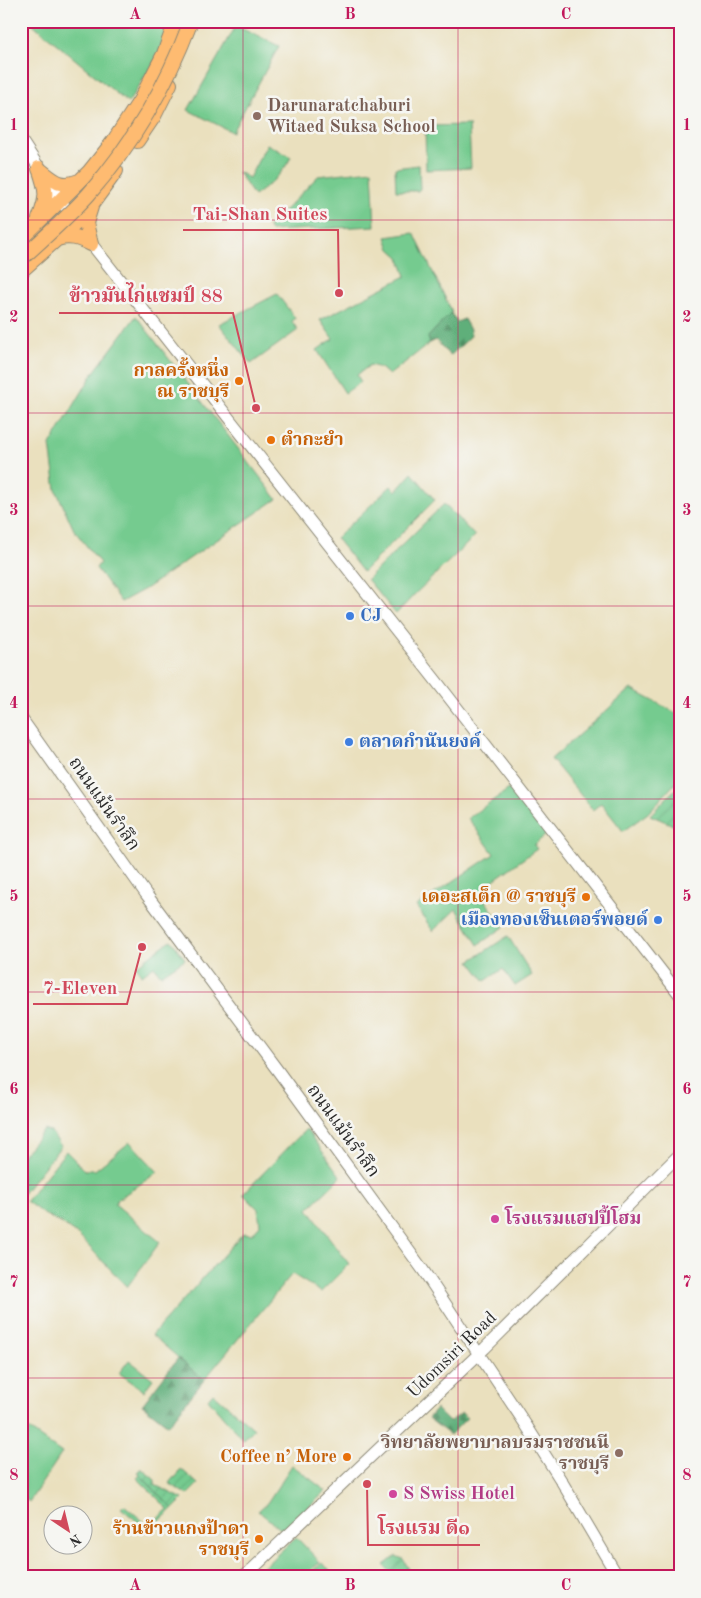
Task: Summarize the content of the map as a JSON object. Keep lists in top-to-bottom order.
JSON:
{
  "streets": {
    "street": ["ถนนแม้นรำลึก", "Udomsiri Road"]
  },
  "crossings": [
    ["ถนนแม้นรำลึก", "Udomsiri Road"]
  ],
  "places": [
    "Darunaratchaburi Witaed Suksa School",
    "Tai-Shan Suites",
    "กาลครั้งหนึ่ง ณ ราชบุรี",
    "ข้าวมันไก่แชมป์ 88",
    "ตำกะยำ",
    "CJ",
    "ตลาดกำนันยงค์",
    "เดอะสเต็ก @ ราชบุรี",
    "เมืองทองเซ็นเตอร์พอยด์",
    "7-Eleven",
    "โรงแรมแฮปปี้โฮม",
    "วิทยาลัยพยาบาลบรมราชชนนี ราชบุรี",
    "Coffee n’ More",
    "โรงแรม ดี๑",
    "S Swiss Hotel",
    "ร้านข้าวแกงป้าดา ราชบุรี"
  ],
  "north": "bottom right",
  "grid": {
    "columns": ["A", "B", "C"],
    "rows": [
      "1",
      "2",
      "3",
      "4",
      "5",
      "6",
      "7",
      "8"
    ]
  }
}
